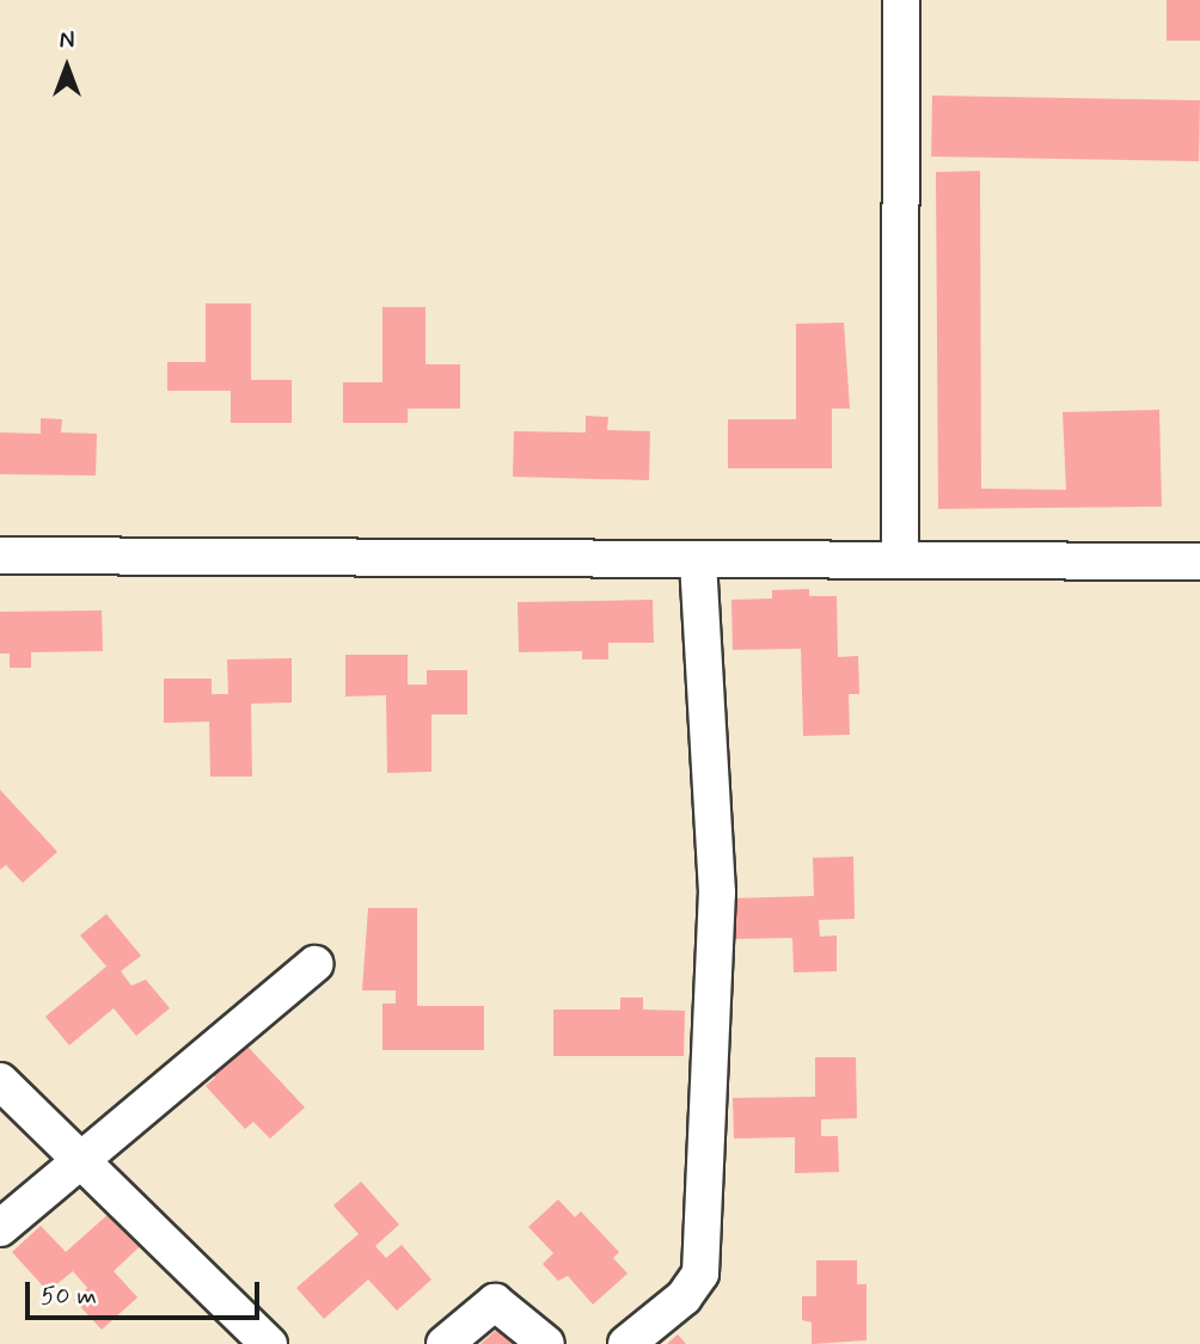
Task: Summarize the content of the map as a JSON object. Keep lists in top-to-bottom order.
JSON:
{
  "scale_bar": "50 m",
  "north": "top"
}
